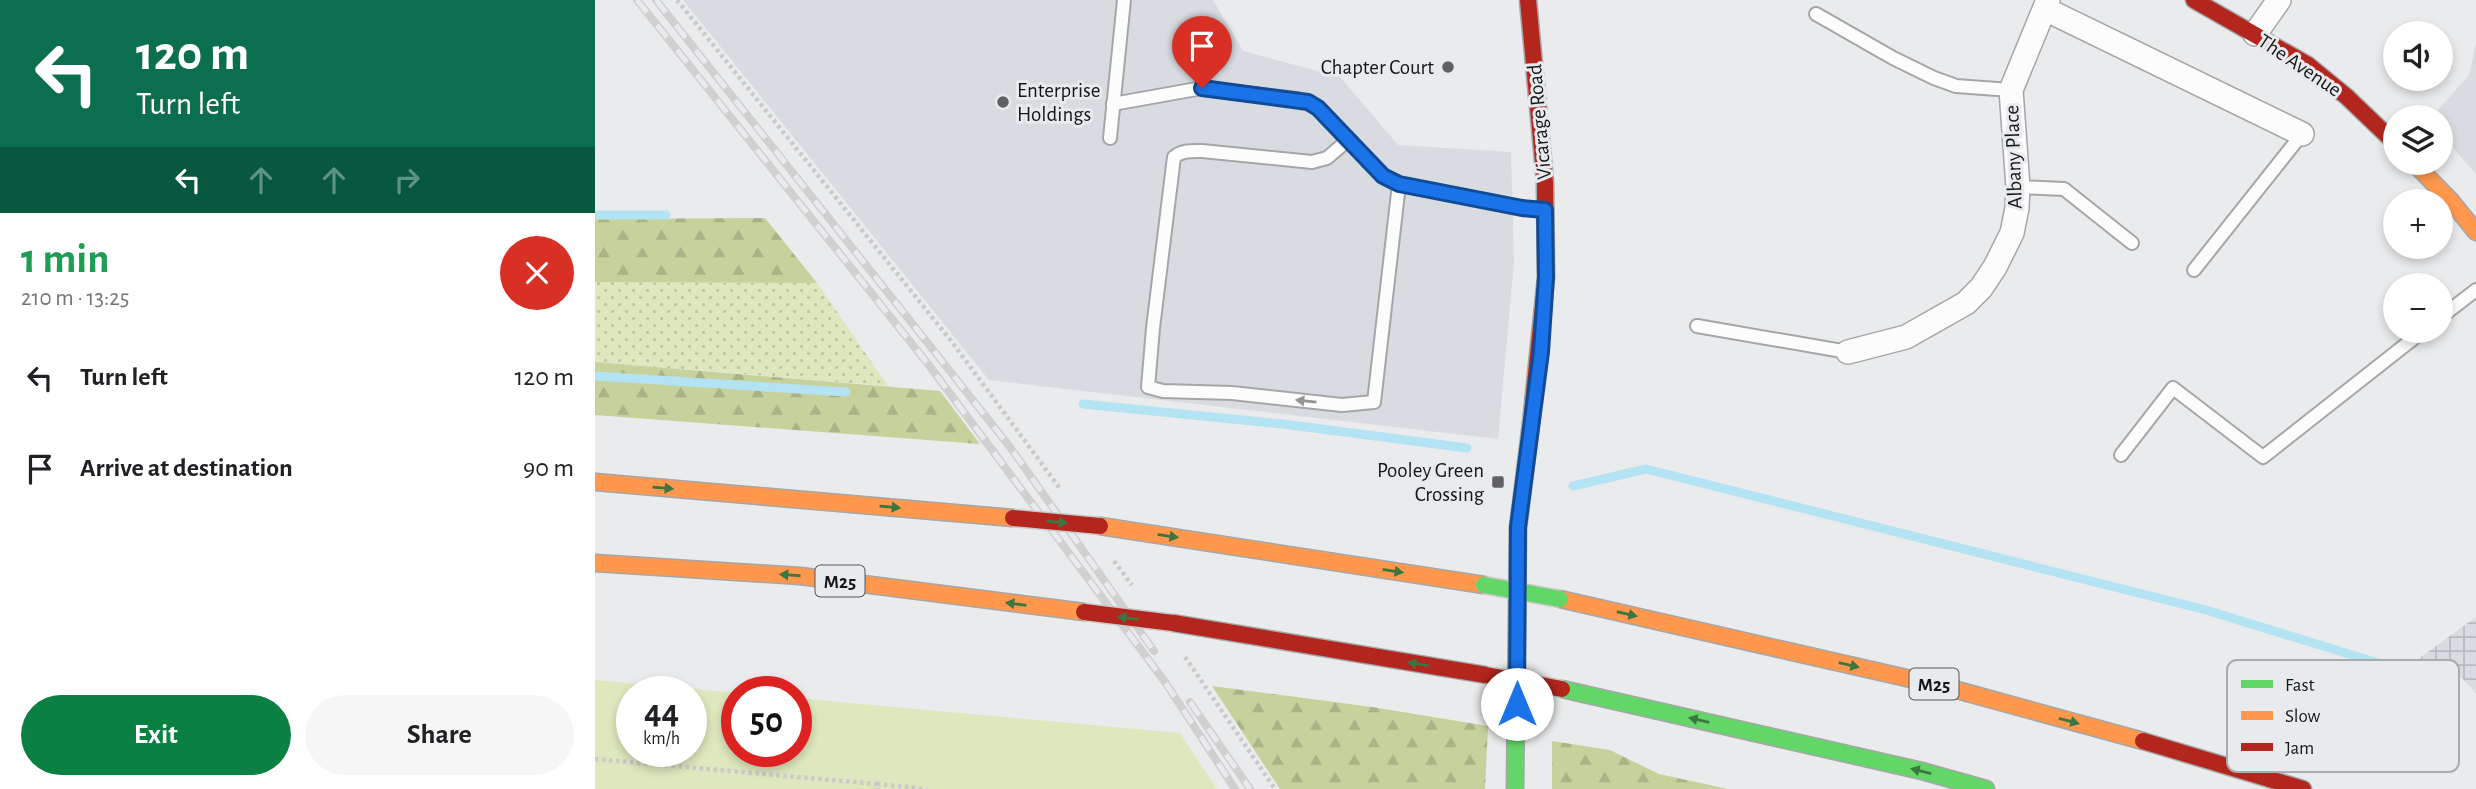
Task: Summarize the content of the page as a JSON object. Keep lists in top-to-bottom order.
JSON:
{
  "streets": {
    "main road": ["The Avenue", "Vicarage Road", "M25"],
    "street": ["Albany Place"]
  },
  "places": {
    "other": ["Chapter Court", "Enterprise Holdings"],
    "transit": ["Pooley Green Crossing"]
  },
  "legend": ["Fast", "Slow", "Jam"],
  "page": {
    "turn": ["120 m", "Turn left"],
    "map_buttons": ["+", "−"],
    "heading": ["1 min", "210 m · 13:25"],
    "list": [
      {
        "name": "Turn left",
        "value": "120 m"
      },
      {
        "name": "Arrive at destination",
        "value": "90 m"
      }
    ],
    "speed": "44 km/h",
    "limit": "50",
    "buttons": ["Exit", "Share"]
  }
}
